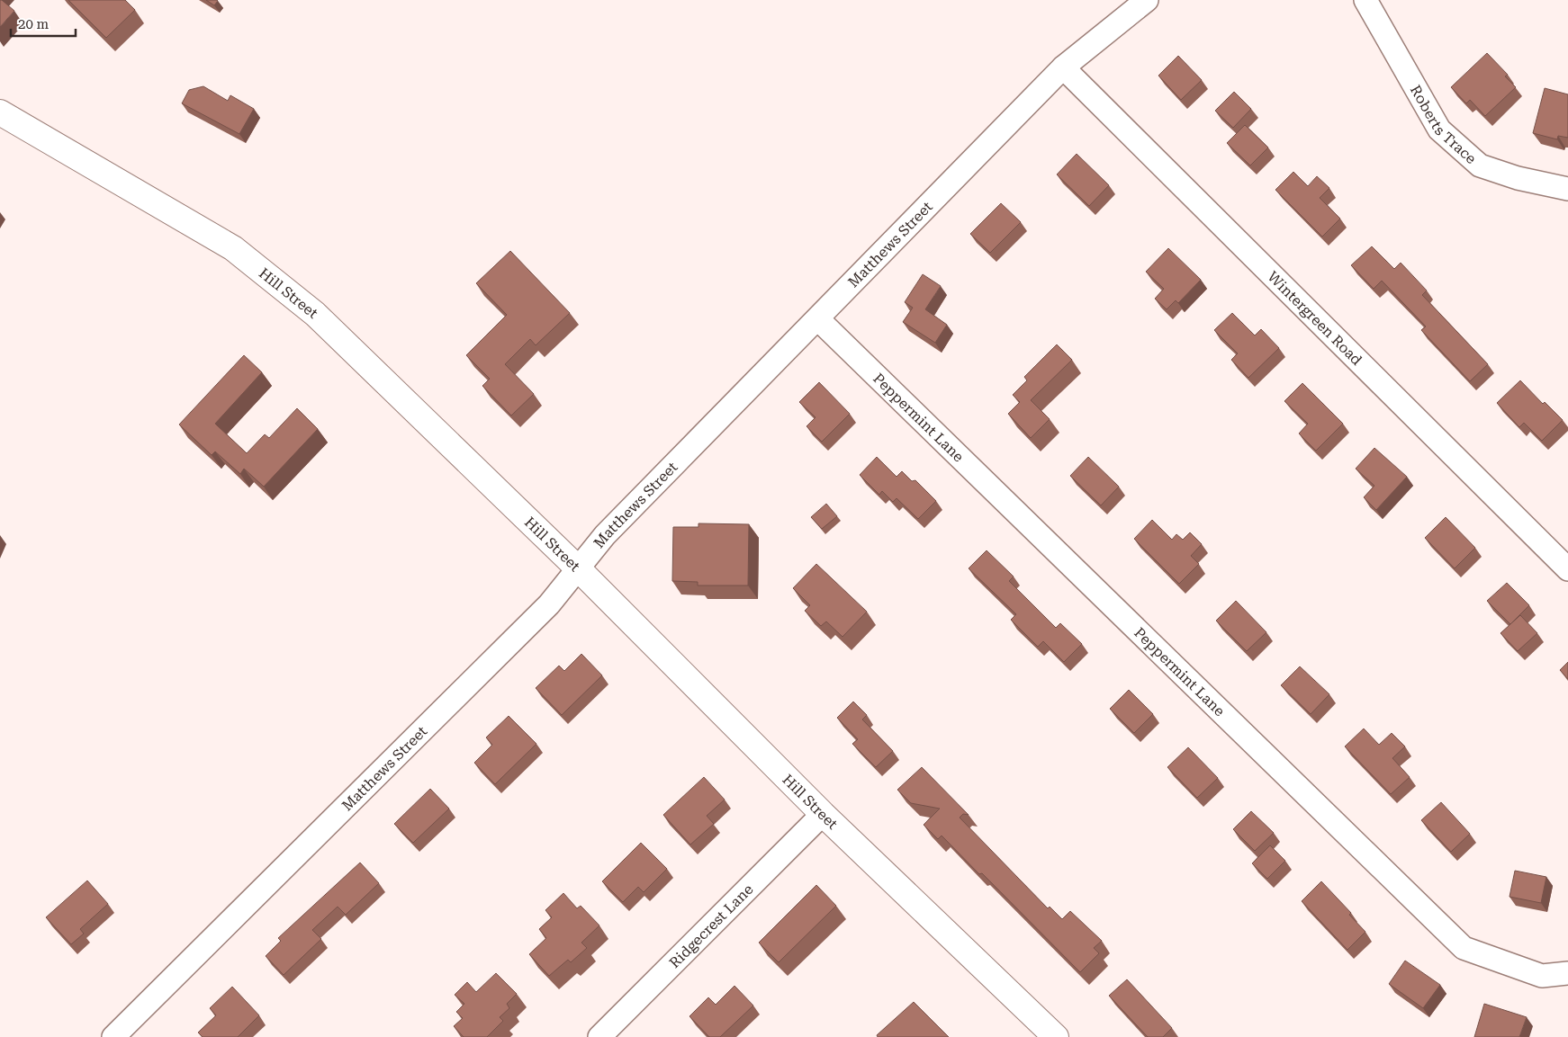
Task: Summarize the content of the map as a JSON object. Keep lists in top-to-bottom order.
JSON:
{
  "streets": {
    "street": [
      "Roberts Trace",
      "Matthews Street",
      "Hill Street",
      "Wintergreen Road",
      "Peppermint Lane",
      "Ridgecrest Lane"
    ]
  },
  "crossings": [
    ["Matthews Street", "Hill Street"],
    ["Matthews Street", "Wintergreen Road"],
    ["Matthews Street", "Peppermint Lane"],
    ["Hill Street", "Ridgecrest Lane"]
  ],
  "scale_bar": "20 m"
}
